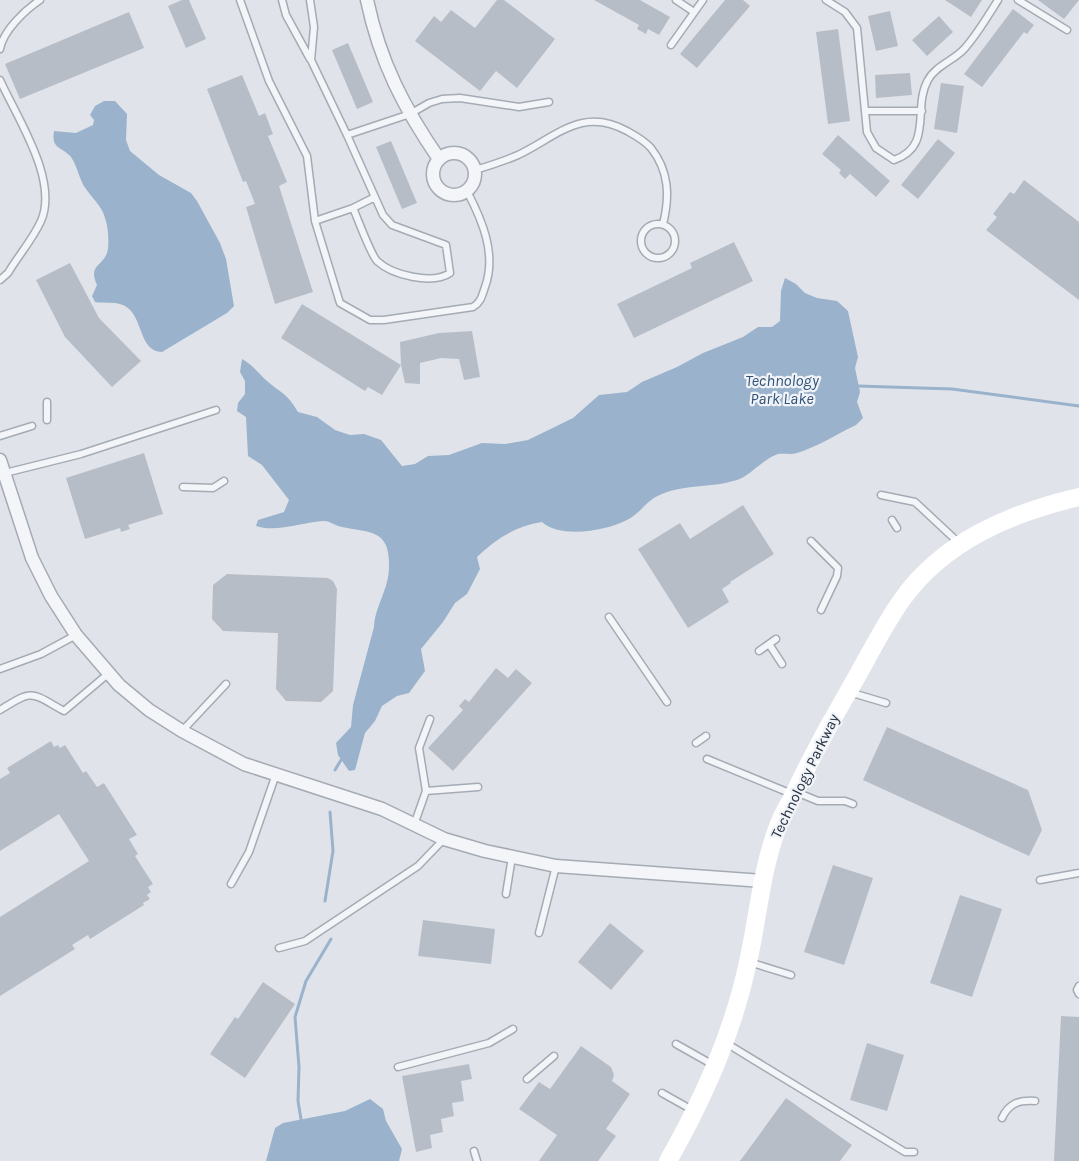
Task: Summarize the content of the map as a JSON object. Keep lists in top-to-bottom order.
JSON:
{
  "streets": {
    "street": ["Technology Parkway"]
  },
  "water": ["Technology Park Lake"]
}
